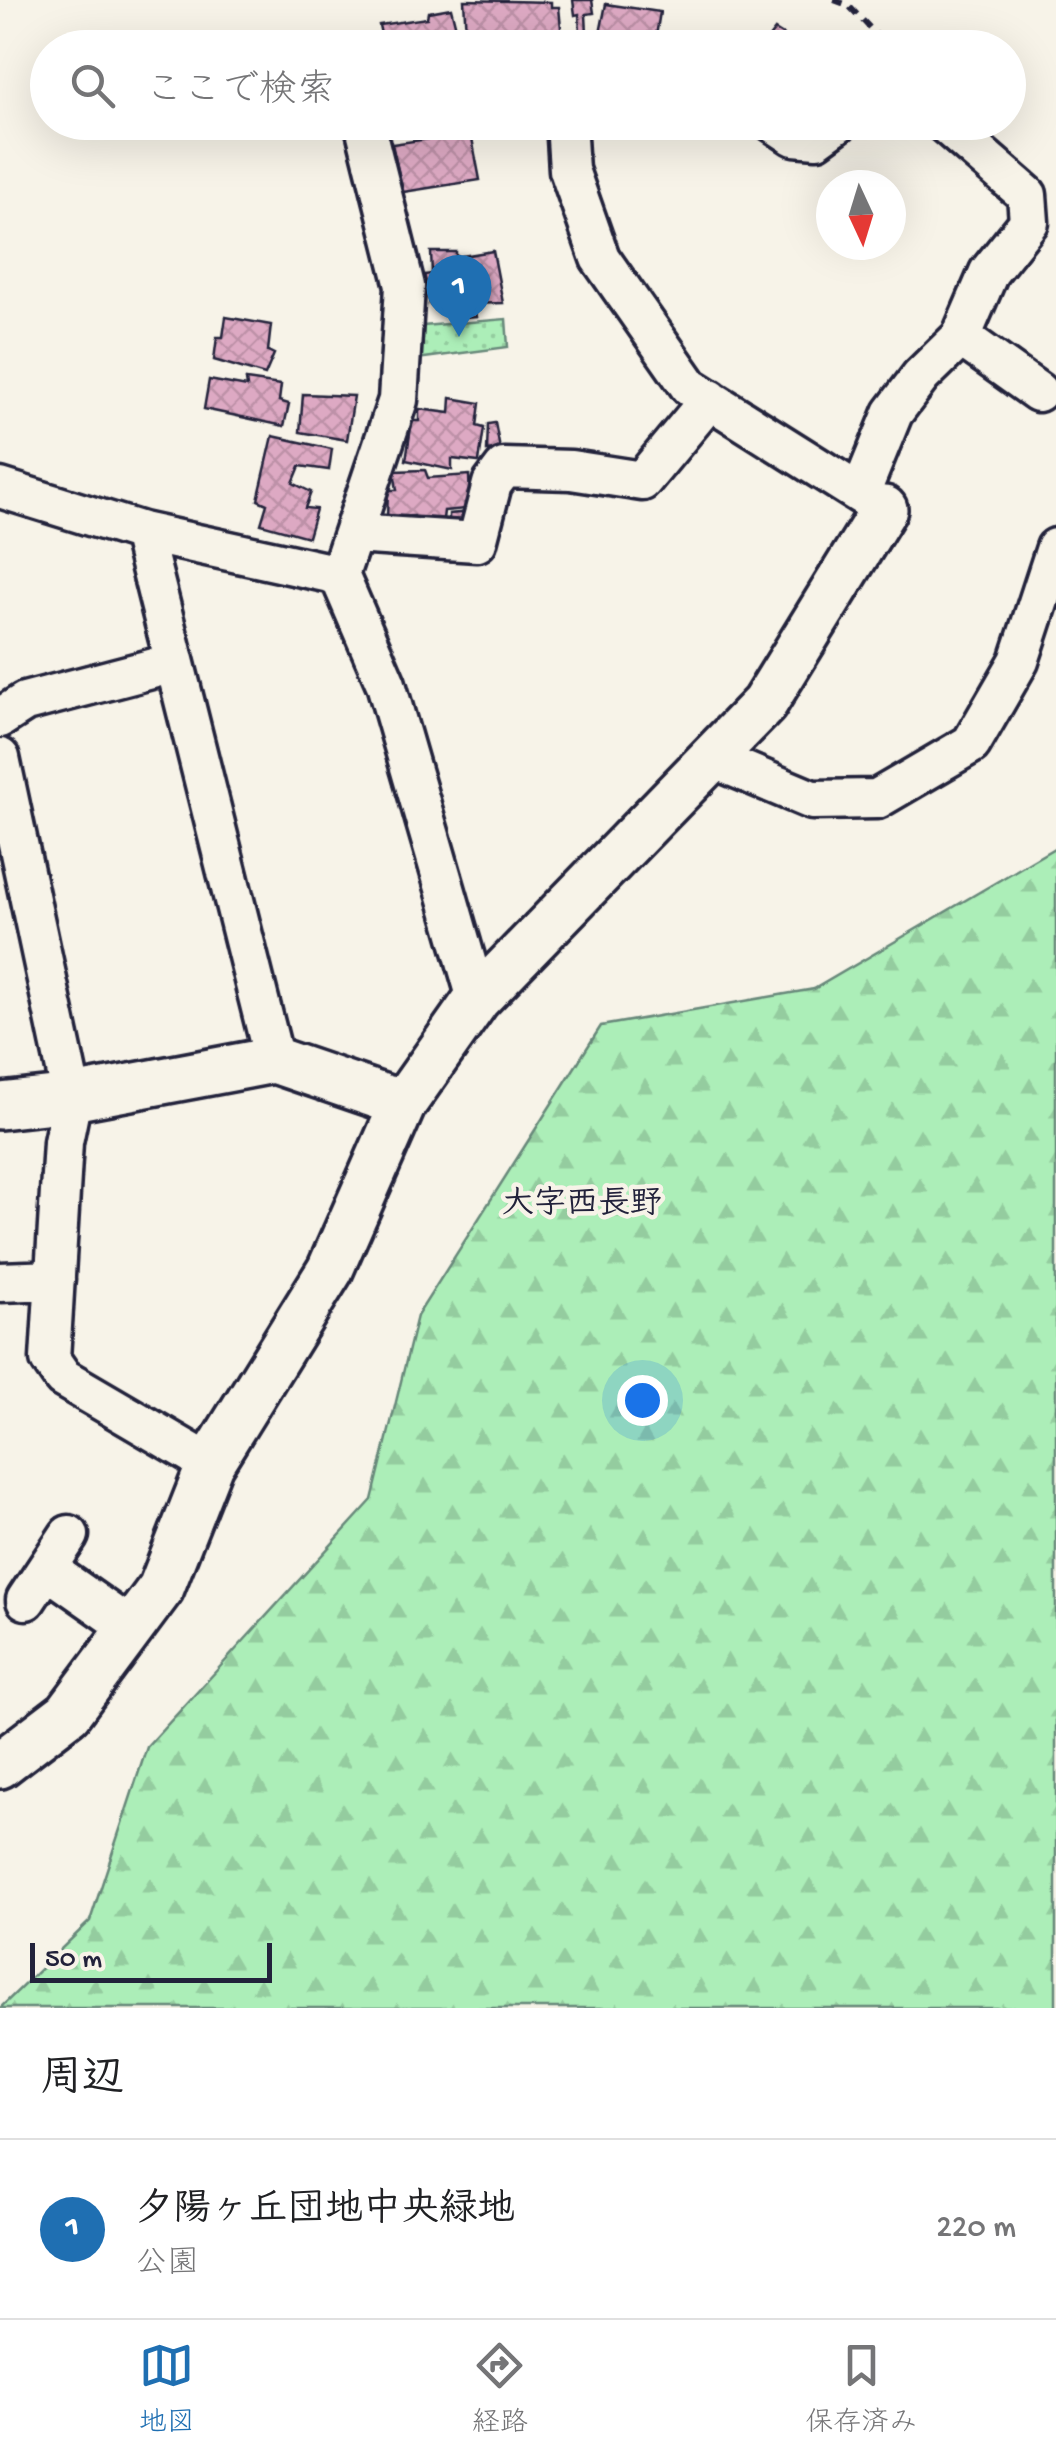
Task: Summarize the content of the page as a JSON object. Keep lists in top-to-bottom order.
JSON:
{
  "districts": ["大字西長野"],
  "scale_bar": "50 m",
  "north": "bottom",
  "page": {
    "search": "ここで検索",
    "pins": "1",
    "scale": "50 m",
    "heading": "周辺",
    "list": [
      {
        "mark": "1",
        "name": "夕陽ヶ丘団地中央緑地",
        "note": "公園",
        "value": "220 m"
      }
    ],
    "nav": ["地図", "経路", "保存済み"]
  }
}
